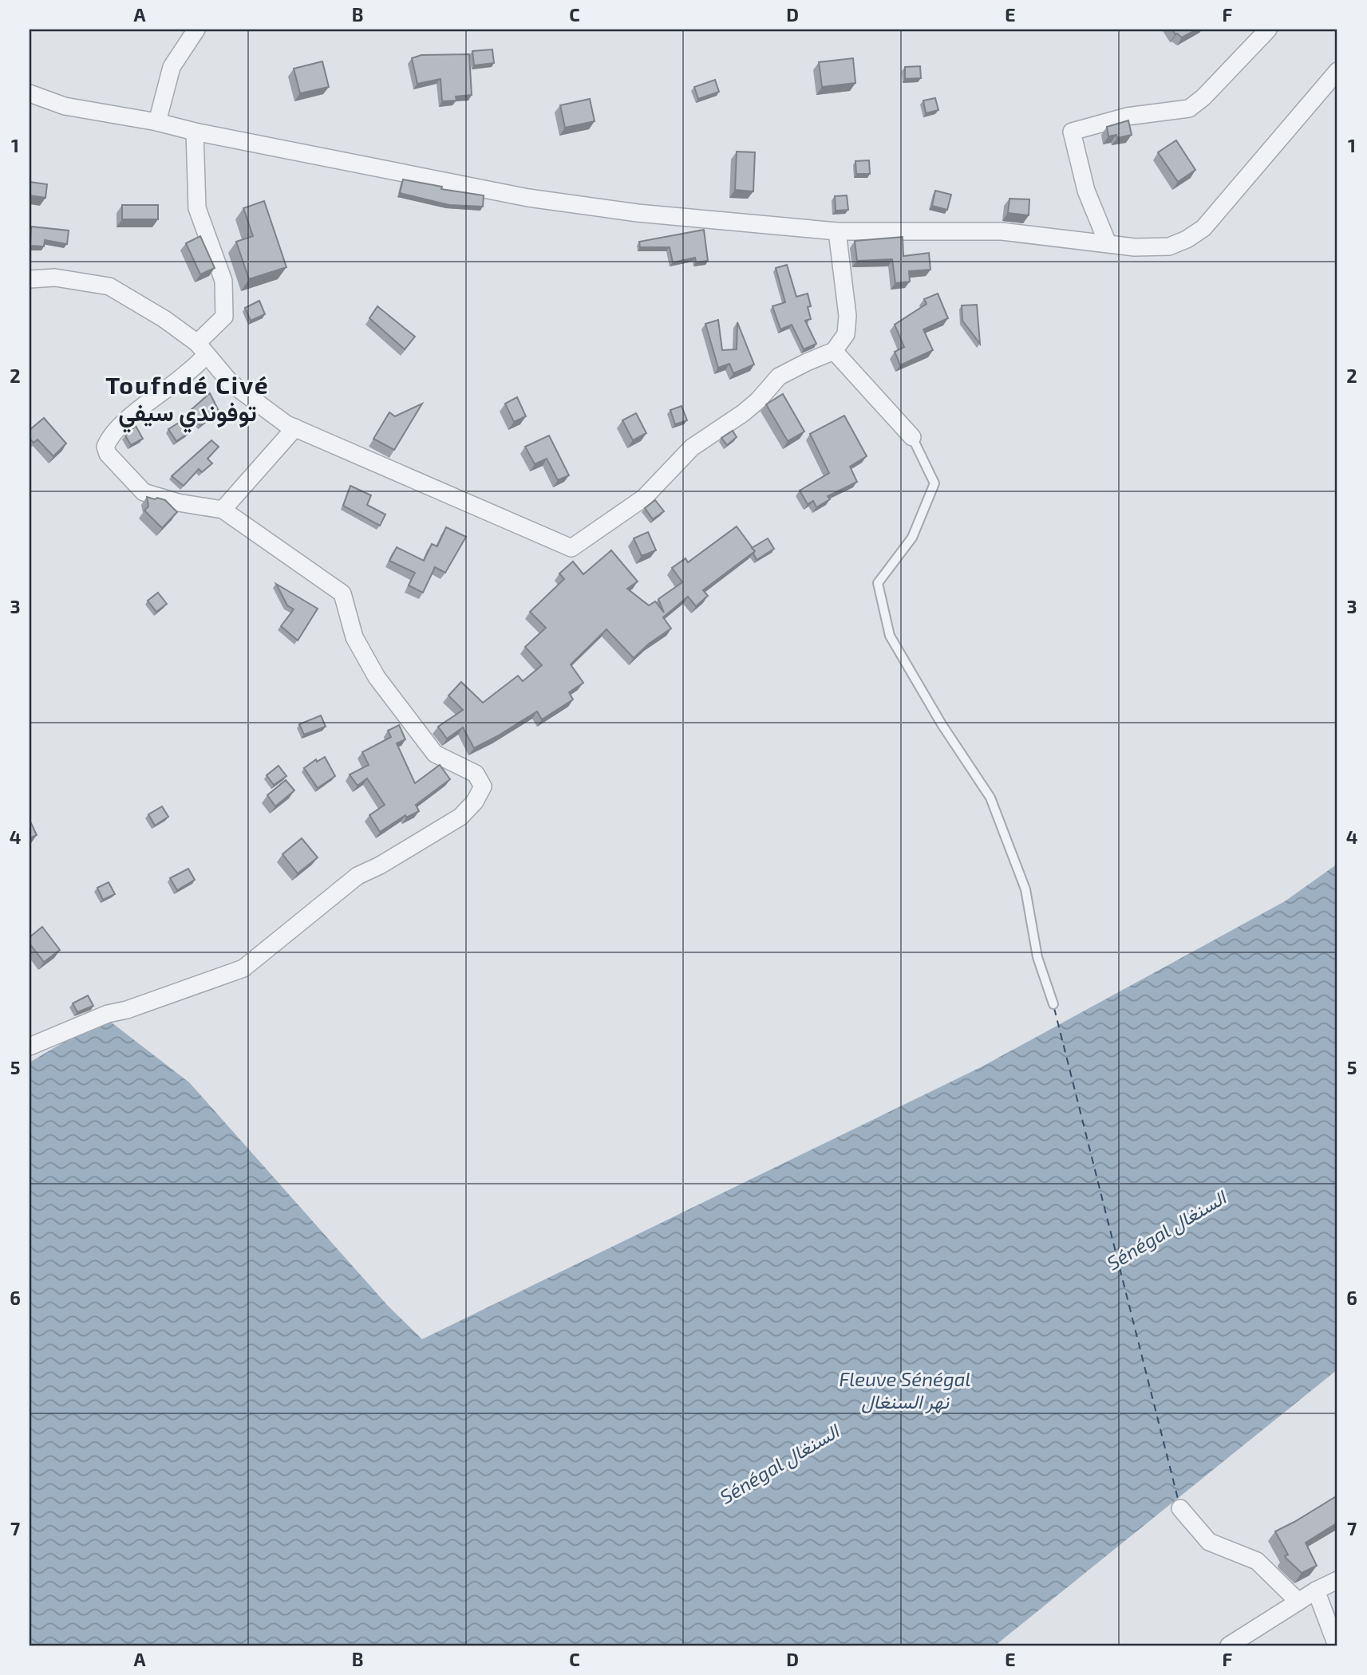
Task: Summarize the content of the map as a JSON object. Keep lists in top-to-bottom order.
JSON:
{
  "districts": ["Toufndé Civé توفوندي سيفي"],
  "water": ["Sénégal السنغال", "Fleuve Sénégal نهر السنغال"],
  "grid": {
    "columns": [
      "A",
      "B",
      "C",
      "D",
      "E",
      "F"
    ],
    "rows": [
      "1",
      "2",
      "3",
      "4",
      "5",
      "6",
      "7"
    ]
  }
}
